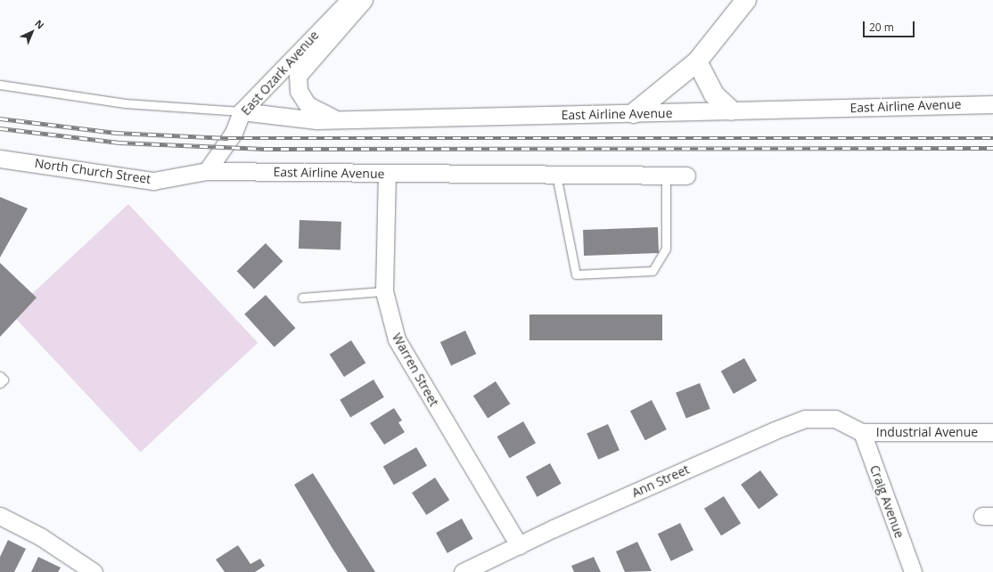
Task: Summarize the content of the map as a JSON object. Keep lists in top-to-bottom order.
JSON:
{
  "streets": {
    "street": [
      "East Ozark Avenue",
      "East Airline Avenue",
      "North Church Street",
      "Warren Street",
      "Industrial Avenue",
      "Ann Street",
      "Craig Avenue"
    ]
  },
  "crossings": [
    ["East Ozark Avenue", "East Airline Avenue"],
    ["East Ozark Avenue", "North Church Street"],
    ["East Airline Avenue", "North Church Street"],
    ["East Airline Avenue", "Warren Street"],
    ["Warren Street", "Ann Street"],
    ["Industrial Avenue", "Ann Street"],
    ["Industrial Avenue", "Craig Avenue"],
    ["Ann Street", "Craig Avenue"]
  ],
  "scale_bar": "20 m",
  "north": "top right"
}
